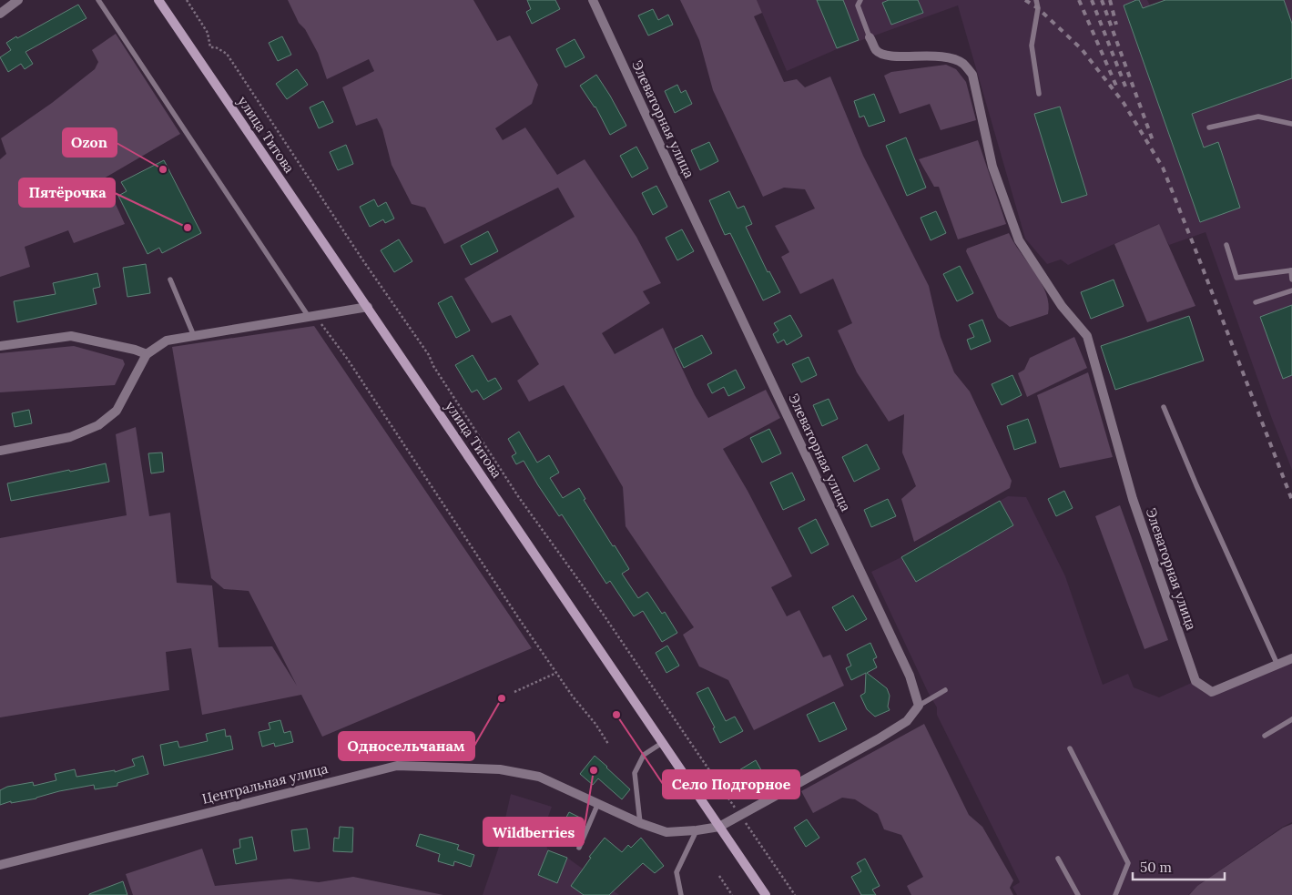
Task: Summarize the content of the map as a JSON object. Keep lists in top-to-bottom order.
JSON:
{
  "streets": {
    "main road": ["улица Титова"],
    "street": ["Элеваторная улица", "Центральная улица"]
  },
  "crossings": [
    ["улица Титова", "Центральная улица"]
  ],
  "places": [
    "Ozon",
    "Пятёрочка",
    "Односельчанам",
    "Село Подгорное",
    "Wildberries"
  ],
  "scale_bar": "50 m"
}
